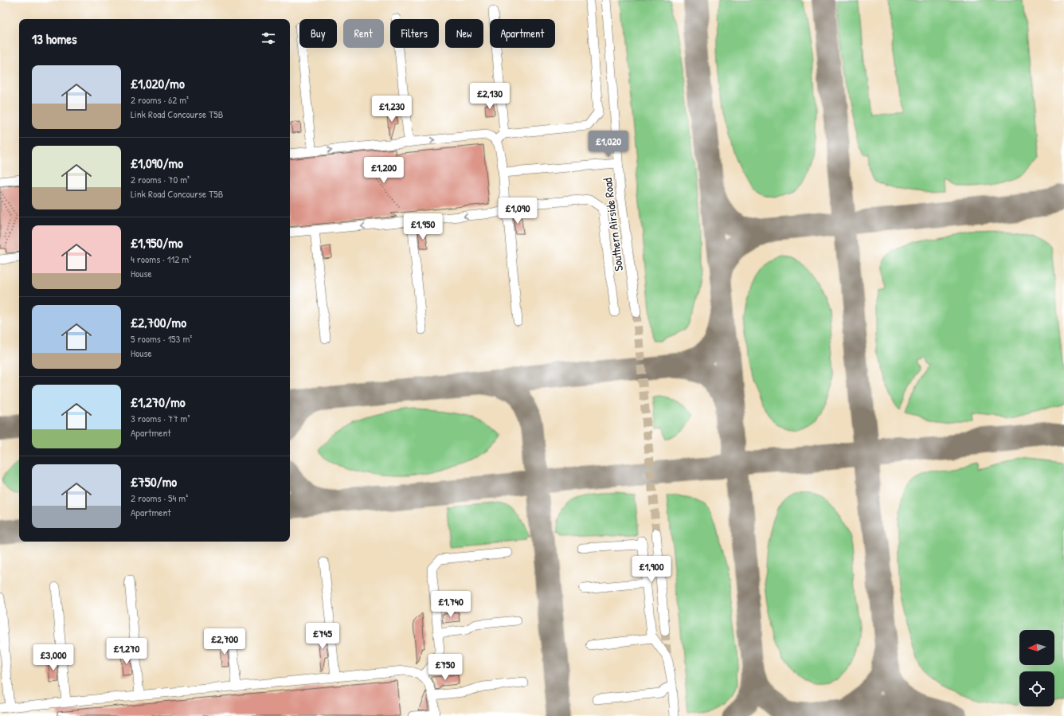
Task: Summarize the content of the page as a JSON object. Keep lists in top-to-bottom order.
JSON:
{
  "streets": {
    "street": ["Southern Airside Road"]
  },
  "north": "left",
  "page": {
    "chip": [
      "Buy",
      "Rent",
      "Filters",
      "New",
      "Apartment"
    ],
    "heading": "13 homes",
    "list": [
      {
        "name": "£1,020/mo",
        "note": "2 rooms · 62 m² · Link Road Concourse T5B"
      },
      {
        "name": "£1,090/mo",
        "note": "2 rooms · 70 m² · Link Road Concourse T5B"
      },
      {
        "name": "£1,950/mo",
        "note": "4 rooms · 112 m² · House"
      },
      {
        "name": "£2,700/mo",
        "note": "5 rooms · 153 m² · House"
      },
      {
        "name": "£1,270/mo",
        "note": "3 rooms · 77 m² · Apartment"
      },
      {
        "name": "£750/mo",
        "note": "2 rooms · 54 m² · Apartment"
      }
    ],
    "price": [
      "£2,130",
      "£1,230",
      "£1,020",
      "£1,200",
      "£1,090",
      "£1,950",
      "£1,900",
      "£1,740",
      "£745",
      "£2,700",
      "£1,270",
      "£3,000",
      "£750"
    ]
  }
}
